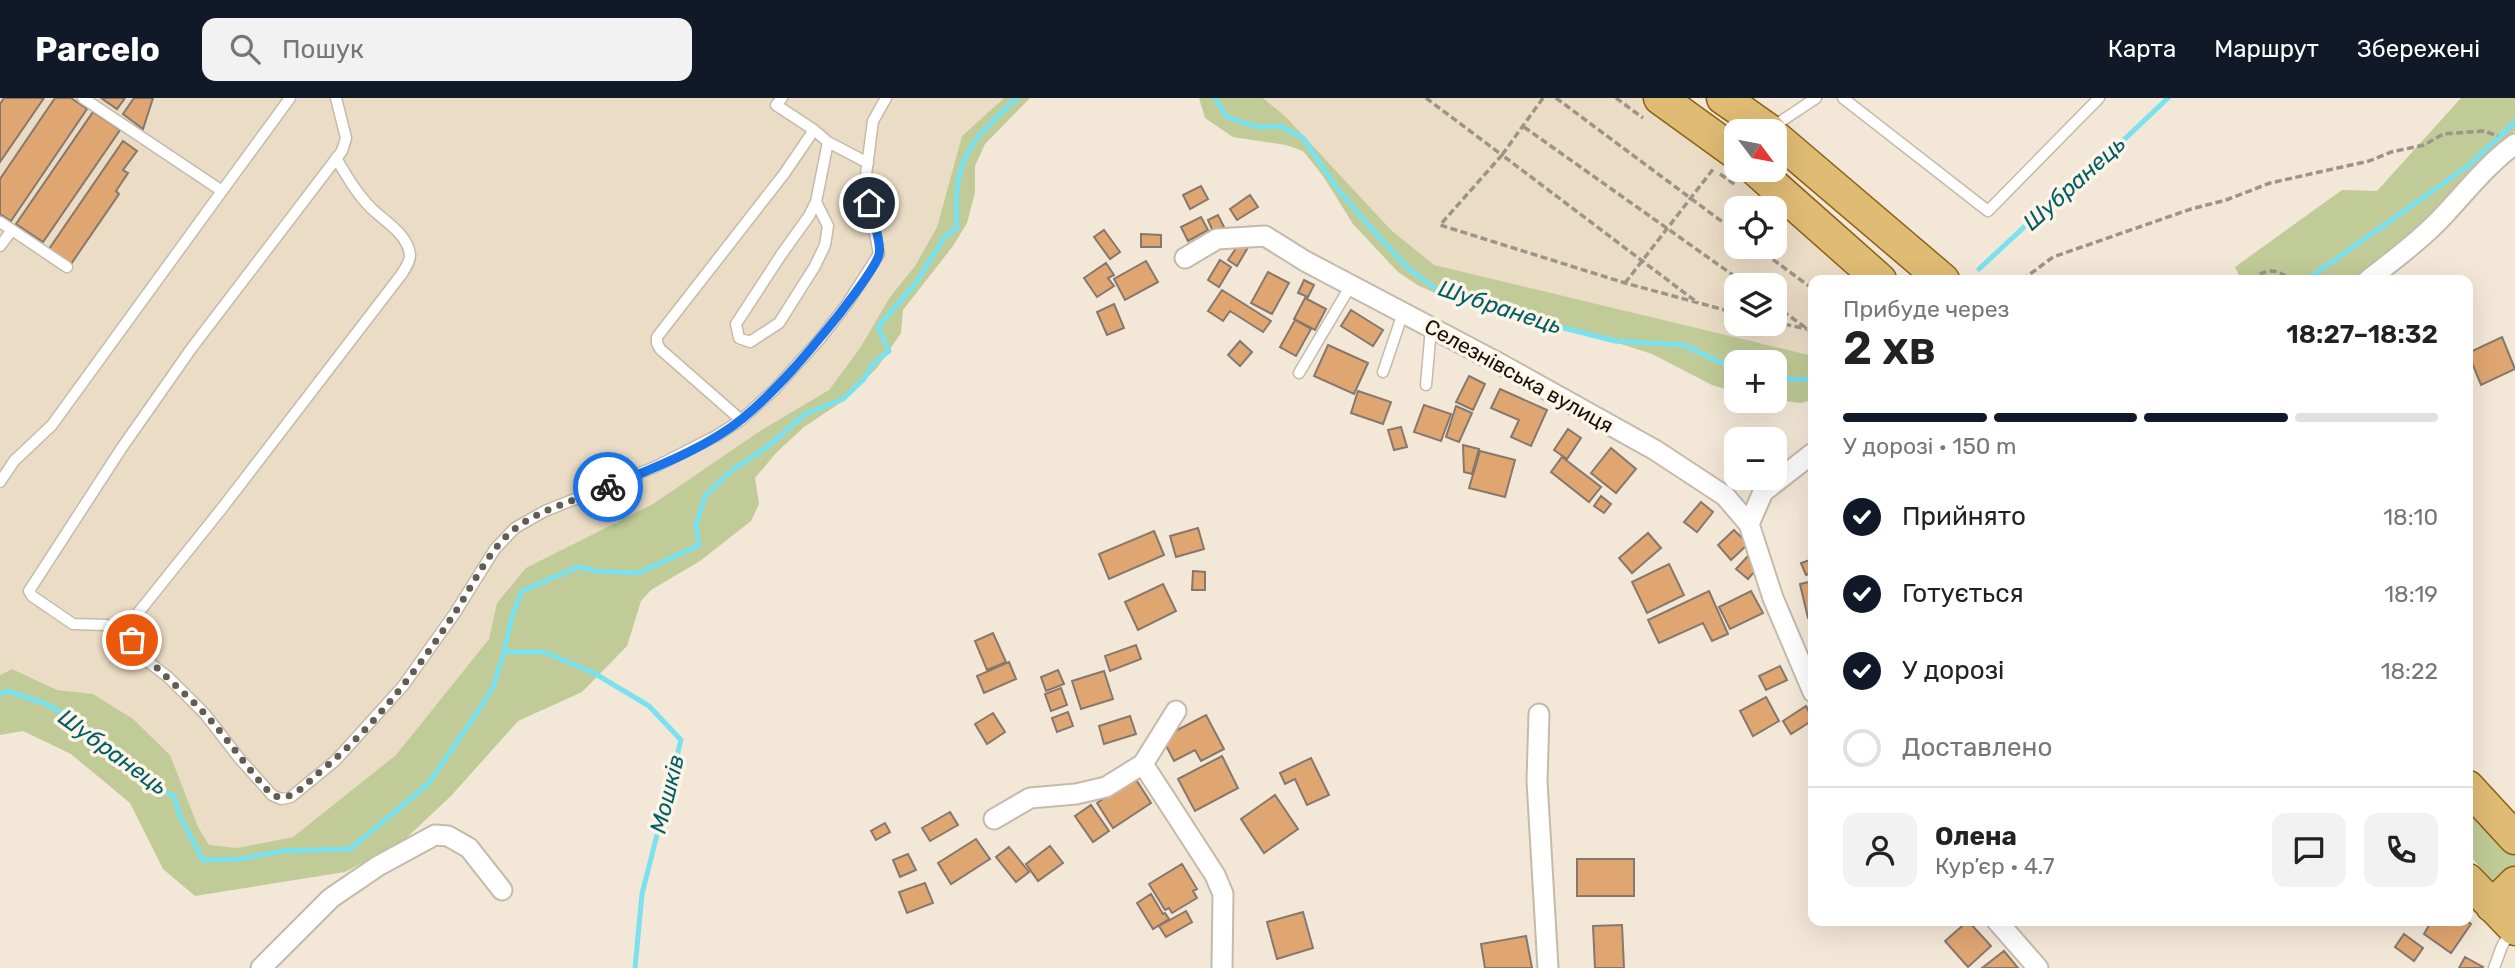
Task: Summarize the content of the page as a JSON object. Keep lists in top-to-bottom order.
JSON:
{
  "streets": {
    "street": ["Селезнівська вулиця"]
  },
  "water": ["Шубранець", "Мошків"],
  "north": "bottom right",
  "page": {
    "header": "Parcelo",
    "search": "Пошук",
    "nav": ["Карта", "Маршрут", "Збережені"],
    "map_buttons": ["+", "−"],
    "heading": ["2 хв", "Прибуде через", "18:27–18:32"],
    "panel": ["Олена", "Кур’єр · 4.7"],
    "bar": "У дорозі · 150 m",
    "list": [
      ["Прийнято", "18:10"],
      ["Готується", "18:19"],
      ["У дорозі", "18:22"],
      "Доставлено"
    ]
  }
}
